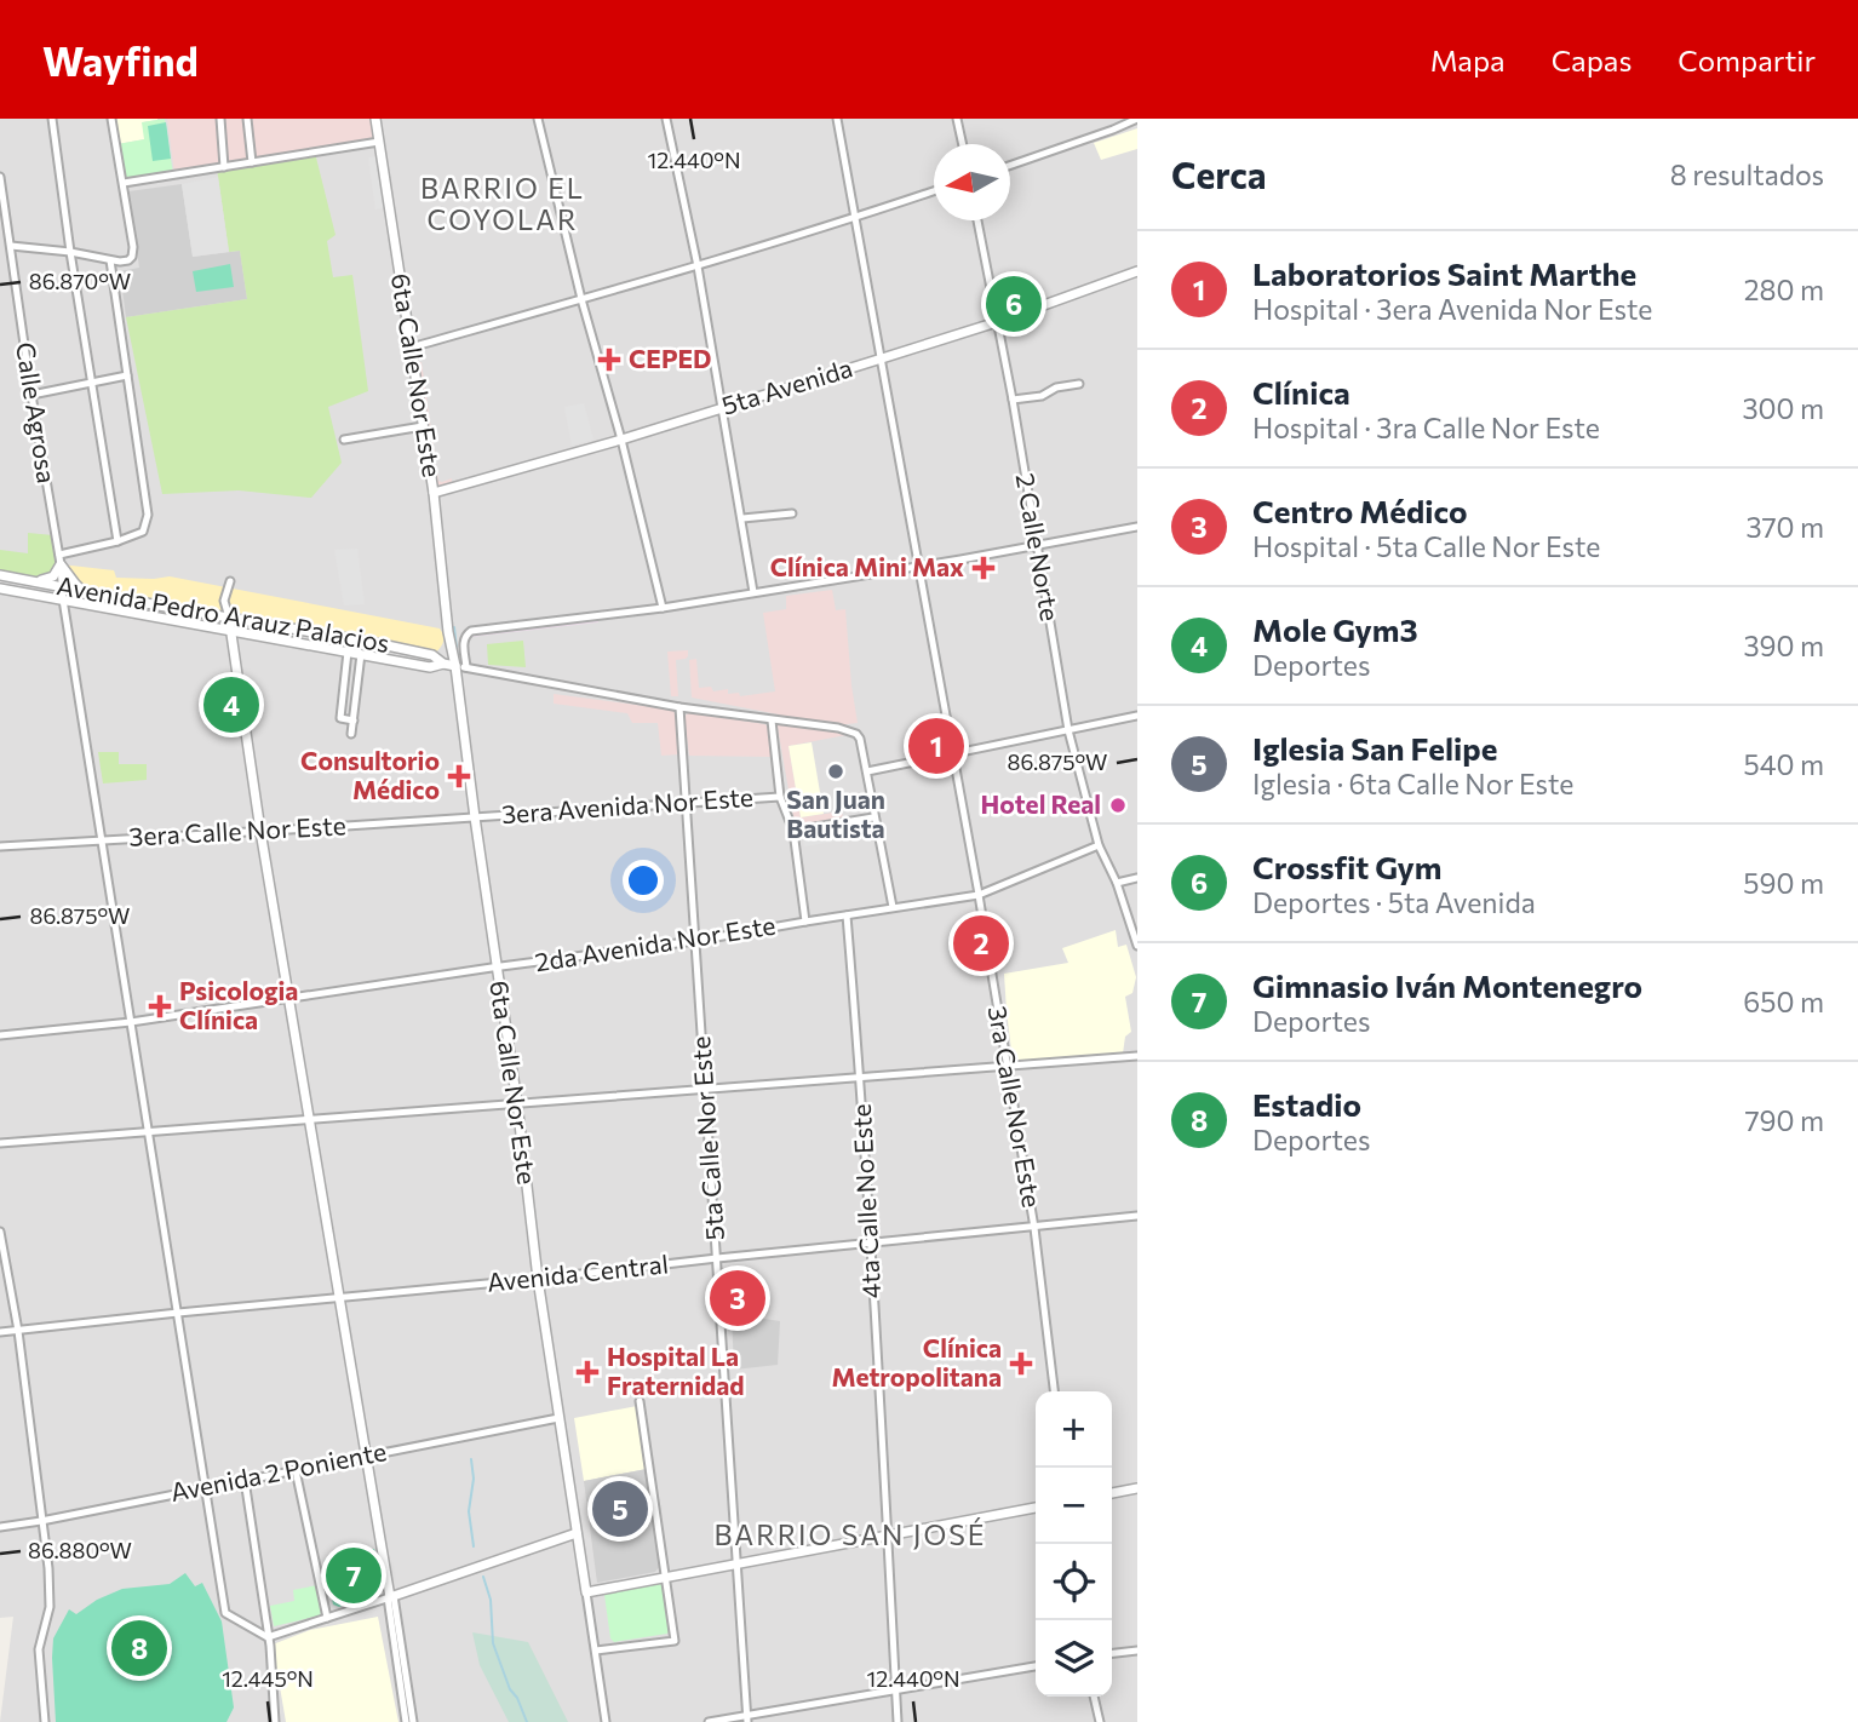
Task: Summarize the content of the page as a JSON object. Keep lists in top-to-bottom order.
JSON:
{
  "streets": {
    "street": [
      "6ta Calle Nor Este",
      "5ta Avenida",
      "Calle Agrosa",
      "2 Calle Norte",
      "Avenida Pedro Arauz Palacios",
      "3era Avenida Nor Este",
      "3era Calle Nor Este",
      "2da Avenida Nor Este",
      "3ra Calle Nor Este",
      "5ta Calle Nor Este",
      "4ta Calle No Este",
      "Avenida Central",
      "Avenida 2 Poniente"
    ]
  },
  "crossings": [
    ["6ta Calle Nor Este", "5ta Avenida"],
    ["6ta Calle Nor Este", "Avenida Pedro Arauz Palacios"],
    ["6ta Calle Nor Este", "3era Avenida Nor Este"],
    ["6ta Calle Nor Este", "3era Calle Nor Este"],
    ["6ta Calle Nor Este", "2da Avenida Nor Este"],
    ["6ta Calle Nor Este", "Avenida Central"],
    ["6ta Calle Nor Este", "Avenida 2 Poniente"],
    ["5ta Avenida", "2 Calle Norte"],
    ["Calle Agrosa", "Avenida Pedro Arauz Palacios"],
    ["Calle Agrosa", "3era Calle Nor Este"],
    ["Calle Agrosa", "2da Avenida Nor Este"],
    ["Calle Agrosa", "Avenida Central"],
    ["Calle Agrosa", "Avenida 2 Poniente"],
    ["2 Calle Norte", "2da Avenida Nor Este"],
    ["3era Avenida Nor Este", "3era Calle Nor Este"],
    ["3era Avenida Nor Este", "5ta Calle Nor Este"],
    ["2da Avenida Nor Este", "3ra Calle Nor Este"],
    ["2da Avenida Nor Este", "5ta Calle Nor Este"],
    ["2da Avenida Nor Este", "4ta Calle No Este"],
    ["3ra Calle Nor Este", "Avenida Central"],
    ["5ta Calle Nor Este", "Avenida Central"],
    ["4ta Calle No Este", "Avenida Central"]
  ],
  "districts": ["BARRIO EL COYOLAR", "BARRIO SAN JOSÉ"],
  "places": {
    "health": [
      "CEPED",
      "Clínica Mini Max",
      "Consultorio Médico",
      "Psicologia Clínica",
      "Clínica Metropolitana",
      "Hospital La Fraternidad"
    ],
    "other": ["San Juan Bautista", "Hotel Real"]
  },
  "north": "left",
  "page": {
    "header": "Wayfind",
    "nav": ["Mapa", "Capas", "Compartir"],
    "heading": ["Cerca", "8 resultados"],
    "list": [
      {
        "mark": "1",
        "name": "Laboratorios Saint Marthe",
        "note": "Hospital · 3era Avenida Nor Este",
        "value": "280 m"
      },
      {
        "mark": "2",
        "name": "Clínica",
        "note": "Hospital · 3ra Calle Nor Este",
        "value": "300 m"
      },
      {
        "mark": "3",
        "name": "Centro Médico",
        "note": "Hospital · 5ta Calle Nor Este",
        "value": "370 m"
      },
      {
        "mark": "4",
        "name": "Mole Gym3",
        "note": "Deportes",
        "value": "390 m"
      },
      {
        "mark": "5",
        "name": "Iglesia San Felipe",
        "note": "Iglesia · 6ta Calle Nor Este",
        "value": "540 m"
      },
      {
        "mark": "6",
        "name": "Crossfit Gym",
        "note": "Deportes · 5ta Avenida",
        "value": "590 m"
      },
      {
        "mark": "7",
        "name": "Gimnasio Iván Montenegro",
        "note": "Deportes",
        "value": "650 m"
      },
      {
        "mark": "8",
        "name": "Estadio",
        "note": "Deportes",
        "value": "790 m"
      }
    ],
    "pins": [
      "6",
      "4",
      "1",
      "2",
      "3",
      "5",
      "7",
      "8"
    ],
    "map_buttons": ["+", "−"]
  },
  "coordinates": [
    "12.440°N",
    "86.870°W",
    "86.875°W",
    "86.880°W",
    "12.445°N"
  ]
}
